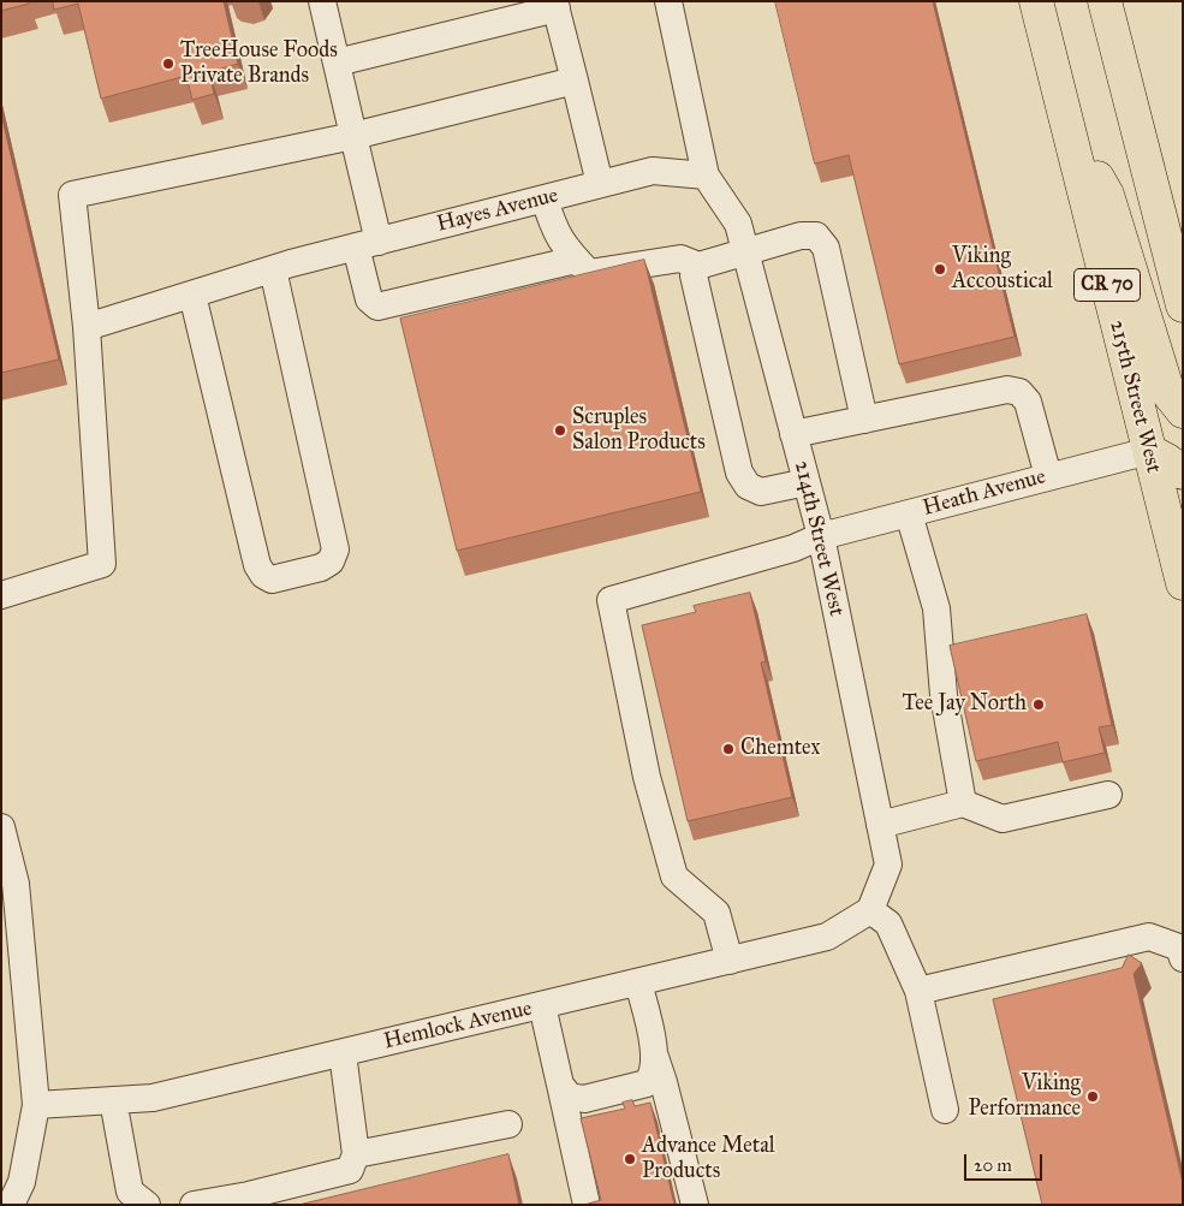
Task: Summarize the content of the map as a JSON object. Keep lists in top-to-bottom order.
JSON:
{
  "streets": {
    "main road": ["CR 70", "215th Street West"],
    "street": [
      "Hayes Avenue",
      "Heath Avenue",
      "214th Street West",
      "Hemlock Avenue"
    ]
  },
  "crossings": [
    ["Hayes Avenue", "214th Street West"],
    ["215th Street West", "Heath Avenue"],
    ["Heath Avenue", "214th Street West"],
    ["Heath Avenue", "Hemlock Avenue"],
    ["214th Street West", "Hemlock Avenue"]
  ],
  "places": [
    "TreeHouse Foods Private Brands",
    "Viking Accoustical",
    "Scruples Salon Products",
    "Tee Jay North",
    "Chemtex",
    "Viking Performance",
    "Advance Metal Products"
  ],
  "scale_bar": "20 m"
}
